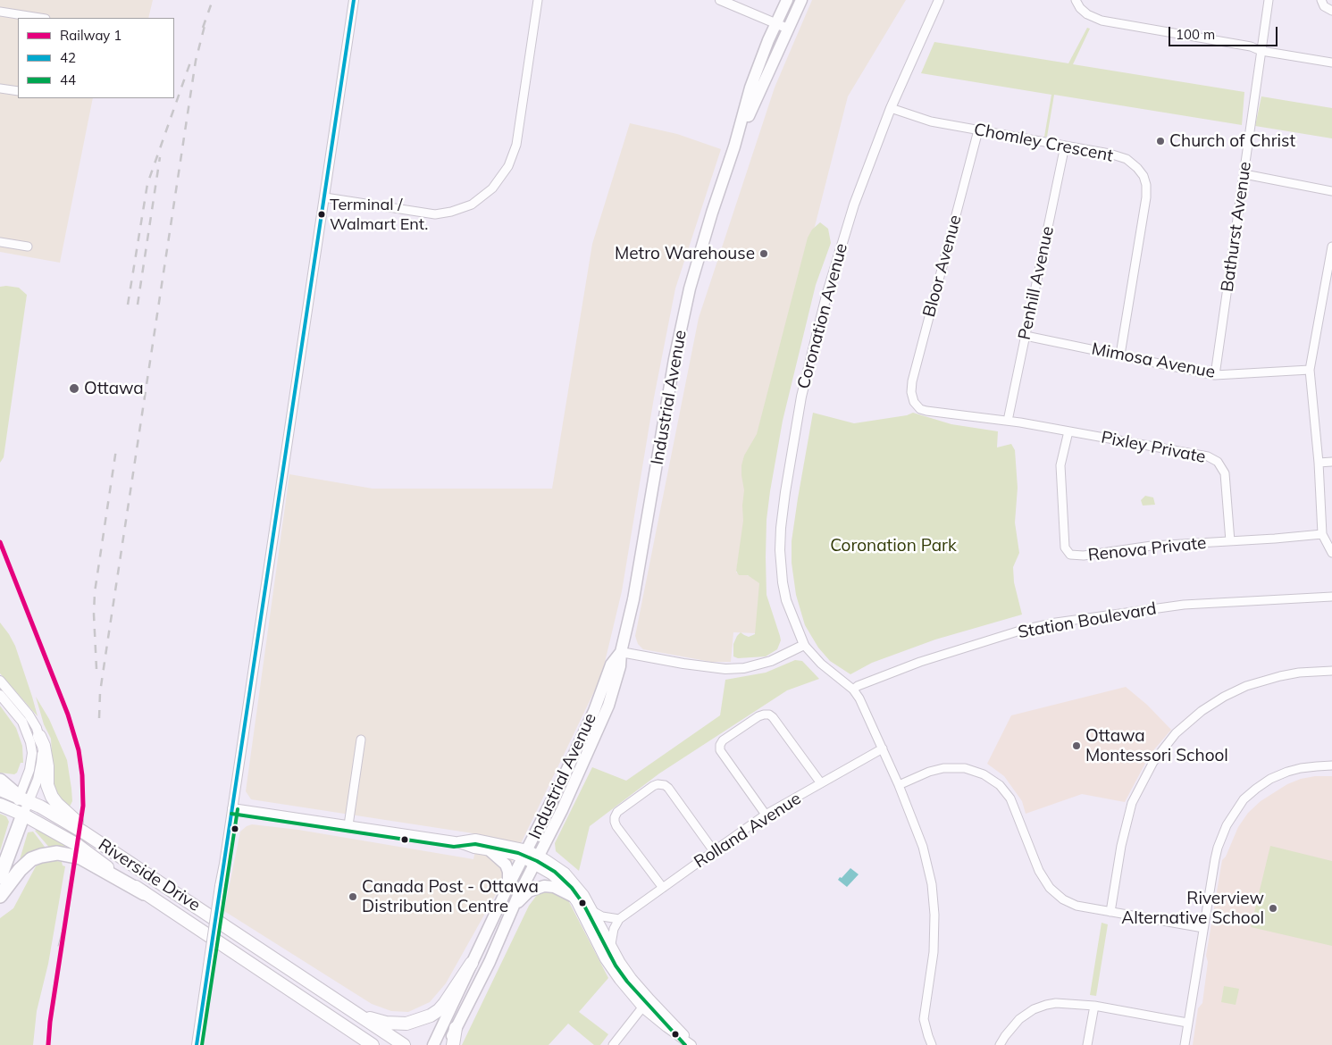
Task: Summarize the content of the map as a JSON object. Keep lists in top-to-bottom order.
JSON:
{
  "streets": {
    "main road": ["Industrial Avenue", "Riverside Drive"],
    "street": [
      "Chomley Crescent",
      "Bathurst Avenue",
      "Bloor Avenue",
      "Penhill Avenue",
      "Coronation Avenue",
      "Mimosa Avenue",
      "Pixley Private",
      "Renova Private",
      "Station Boulevard",
      "Rolland Avenue"
    ]
  },
  "crossings": [
    ["Chomley Crescent", "Bloor Avenue"],
    ["Chomley Crescent", "Penhill Avenue"],
    ["Chomley Crescent", "Coronation Avenue"],
    ["Chomley Crescent", "Mimosa Avenue"],
    ["Bathurst Avenue", "Mimosa Avenue"],
    ["Bloor Avenue", "Pixley Private"],
    ["Penhill Avenue", "Mimosa Avenue"],
    ["Penhill Avenue", "Pixley Private"],
    ["Pixley Private", "Renova Private"]
  ],
  "parks": ["Coronation Park"],
  "places": [
    "Church of Christ",
    "Terminal / Walmart Ent.",
    "Metro Warehouse",
    "Ottawa",
    "Ottawa Montessori School",
    "Canada Post - Ottawa Distribution Centre",
    "Riverview Alternative School"
  ],
  "lines": ["transit line 42", "rail line 1", "transit line 44"],
  "legend": ["Railway 1", "42", "44"],
  "scale_bar": "100 m"
}
